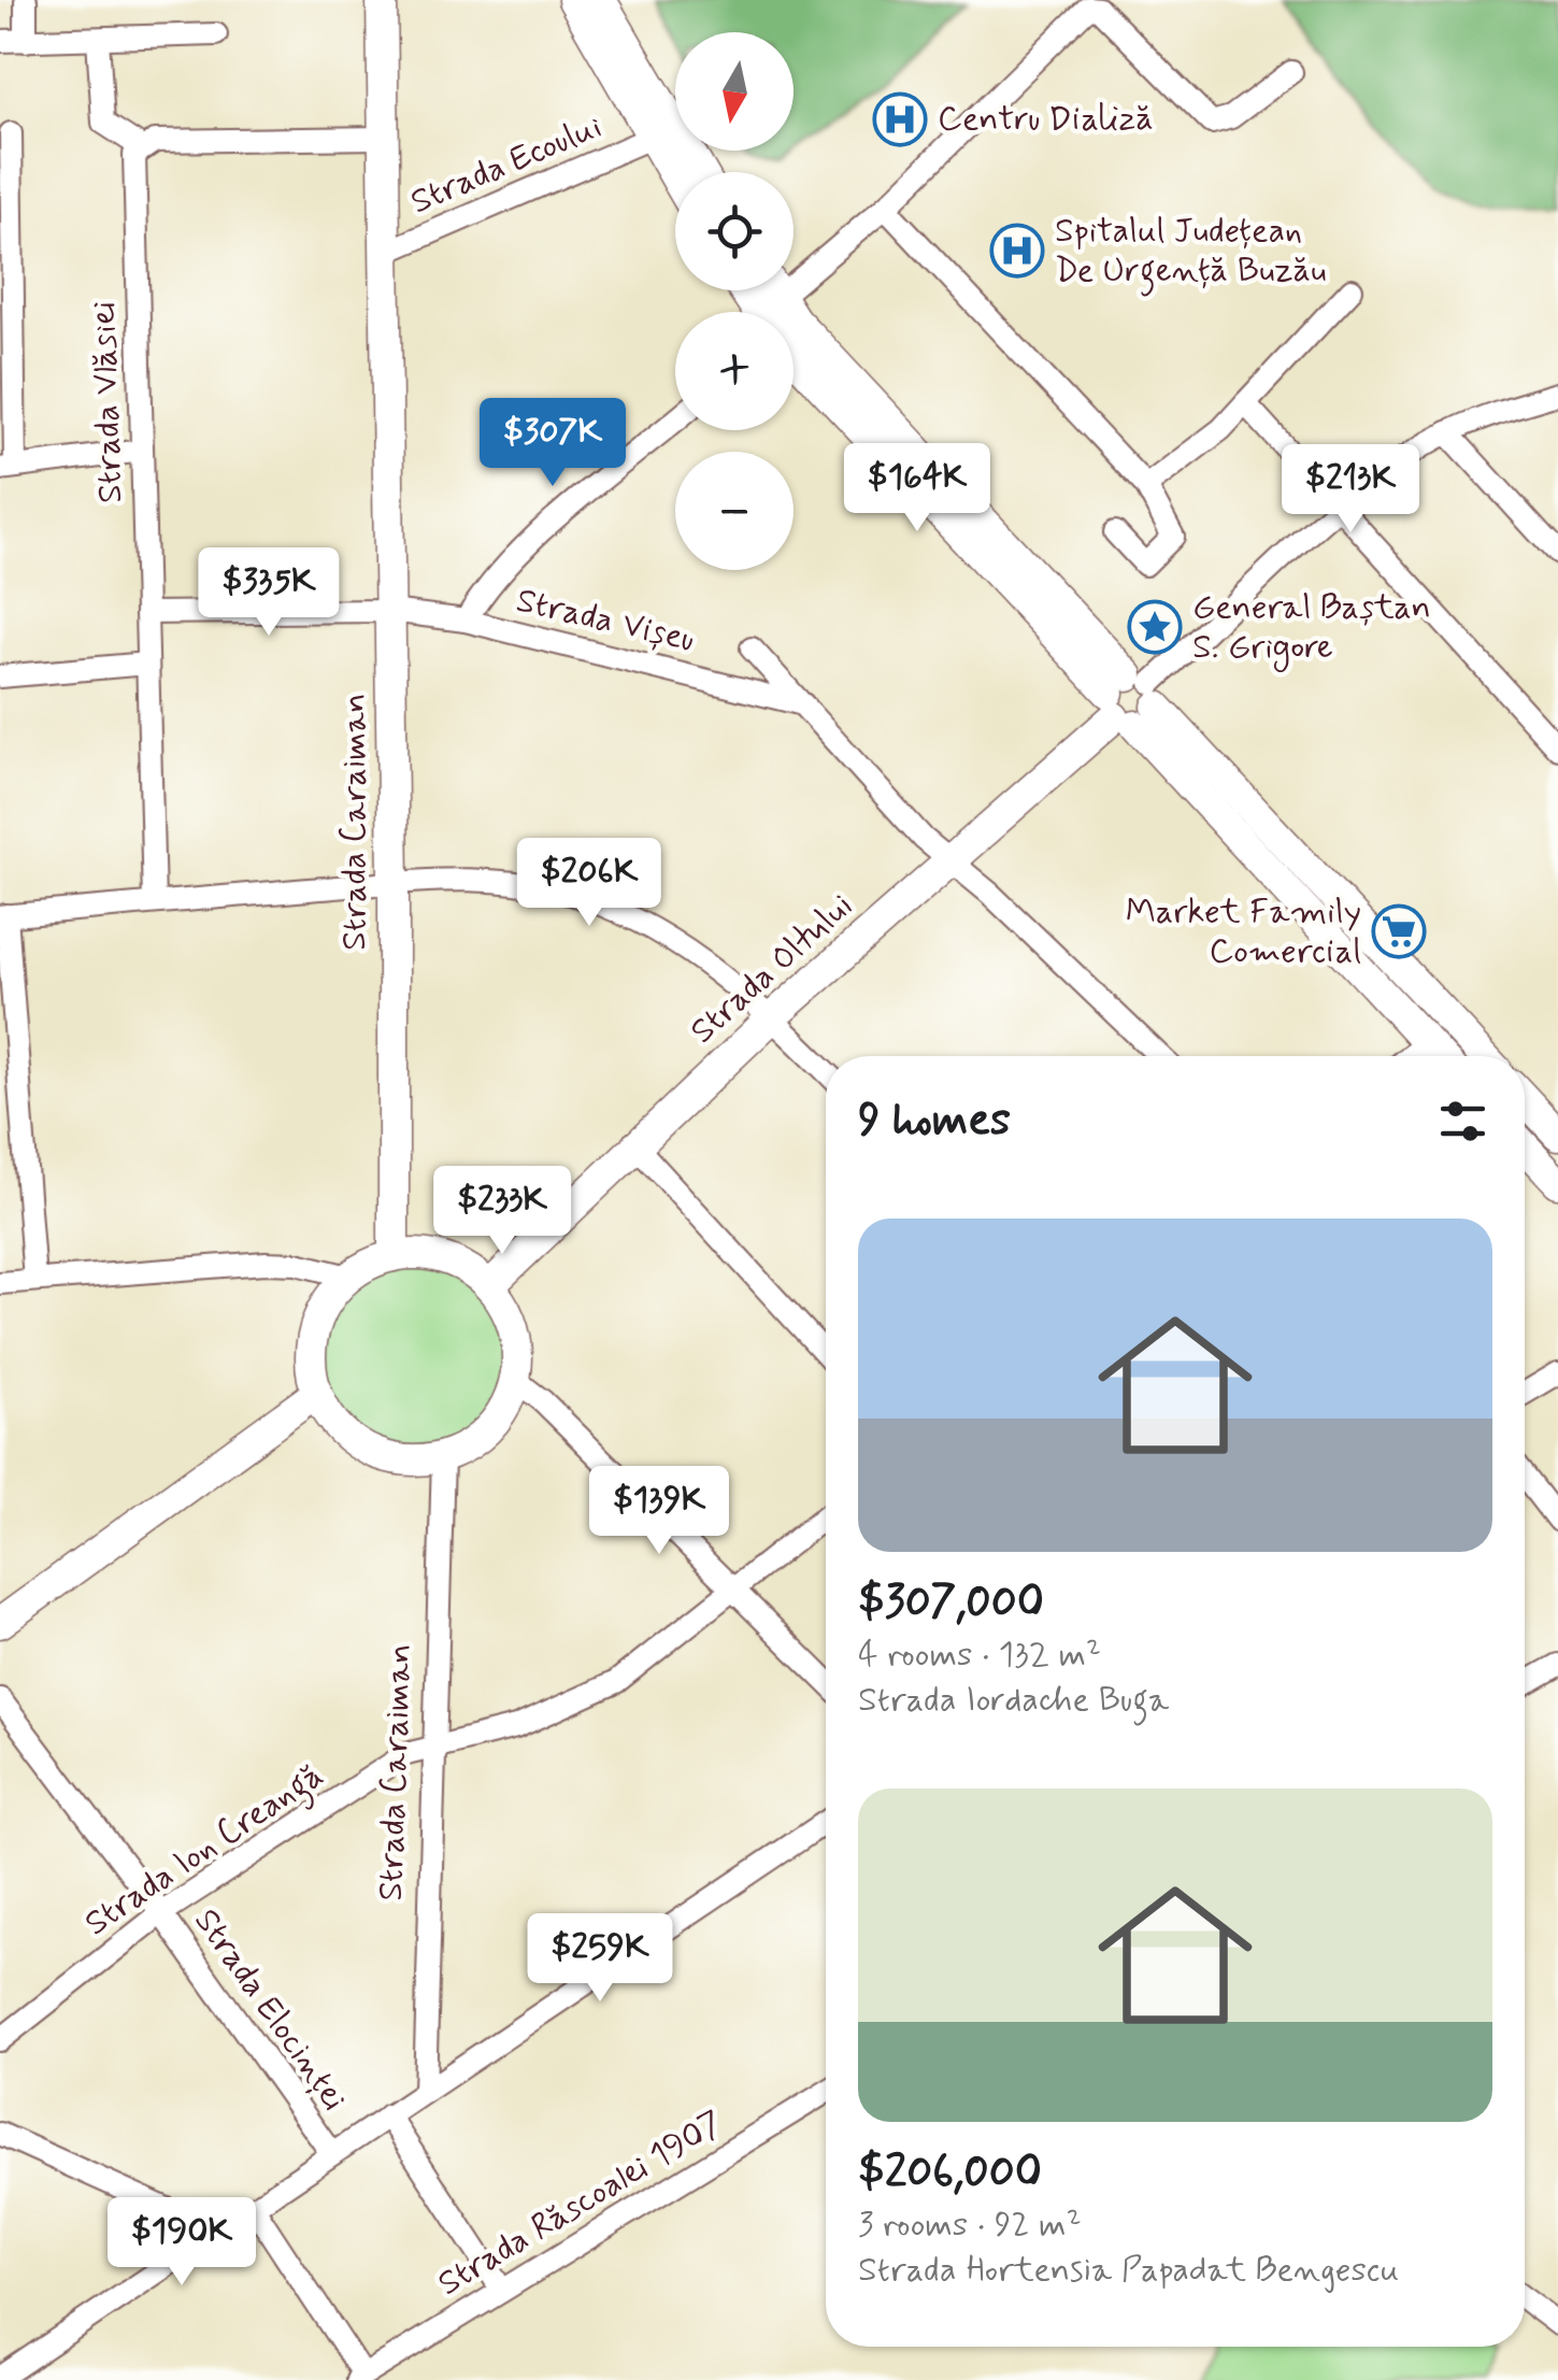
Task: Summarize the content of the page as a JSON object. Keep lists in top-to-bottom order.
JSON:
{
  "streets": {
    "main road": ["Strada Caraiman", "Strada Oltului"],
    "street": [
      "Strada Ecoului",
      "Strada Vlăsiei",
      "Strada Vișeu",
      "Strada Ion Creangă",
      "Strada Elocinței",
      "Strada Răscoalei 1907"
    ]
  },
  "crossings": [
    ["Strada Ecoului", "Strada Caraiman"],
    ["Strada Vlăsiei", "Strada Vișeu"],
    ["Strada Vișeu", "Strada Caraiman"],
    ["Strada Caraiman", "Strada Oltului"],
    ["Strada Caraiman", "Strada Ion Creangă"],
    ["Strada Ion Creangă", "Strada Elocinței"]
  ],
  "places": {
    "hospital": ["Centru Dializă", "Spitalul Județean De Urgență Buzău"],
    "place": ["General Baștan S. Grigore"],
    "supermarket": ["Market Family Comercial"]
  },
  "north": "bottom",
  "page": {
    "map_buttons": ["+", "−"],
    "price": [
      "$307K",
      "$164K",
      "$213K",
      "$335K",
      "$206K",
      "$233K",
      "$139K",
      "$259K",
      "$190K"
    ],
    "heading": "9 homes",
    "list": [
      {
        "name": "$307,000",
        "note": "4 rooms · 132 m² · Strada Iordache Buga"
      },
      {
        "name": "$206,000",
        "note": "3 rooms · 92 m² · Strada Hortensia Papadat Bengescu"
      }
    ]
  }
}
